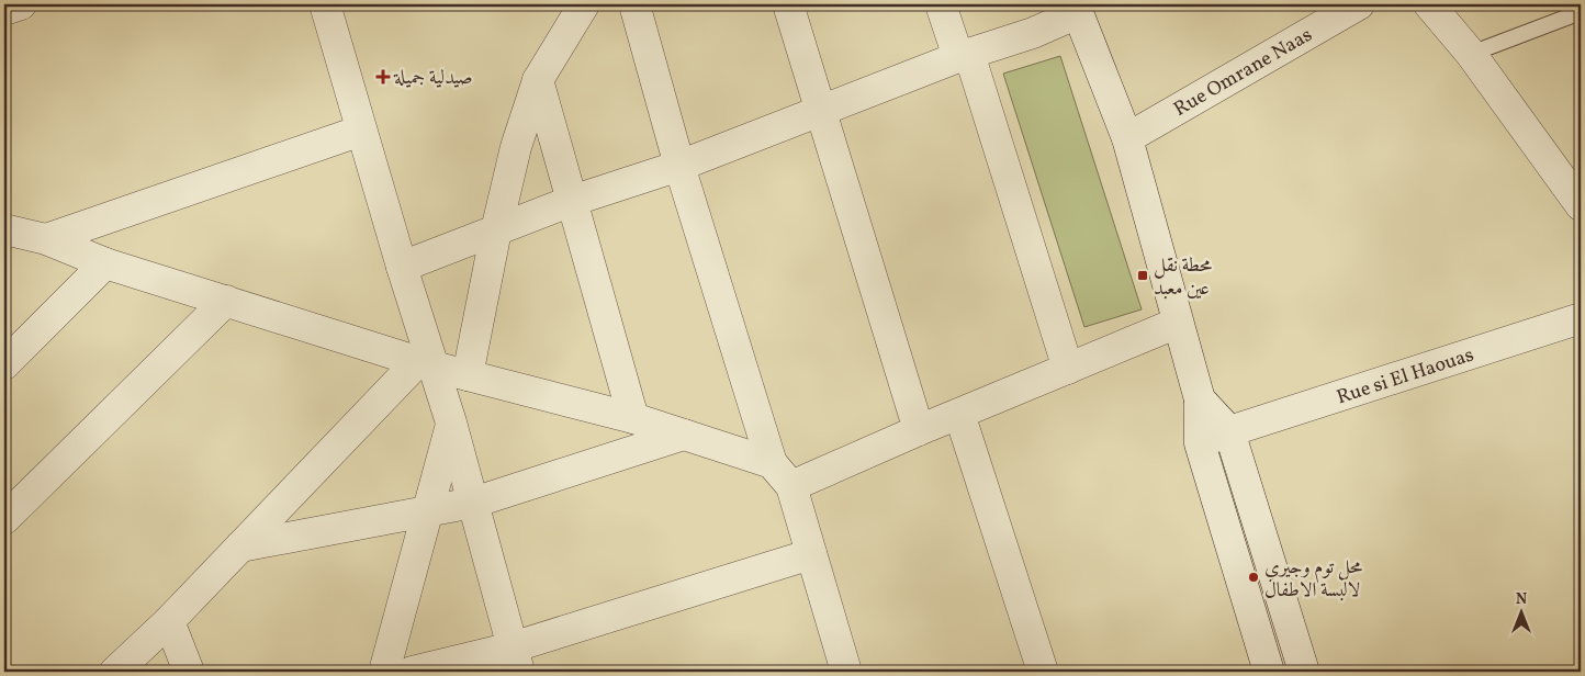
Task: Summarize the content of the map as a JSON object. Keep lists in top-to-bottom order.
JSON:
{
  "streets": {
    "street": ["Rue Omrane Naas", "Rue si El Haouas"]
  },
  "places": {
    "health": ["صيدلية جميلة"],
    "transit": ["محطة نقل عين معبد"],
    "other": ["محل توم وجيري لالبسة الاطفال"]
  },
  "north": "top"
}
